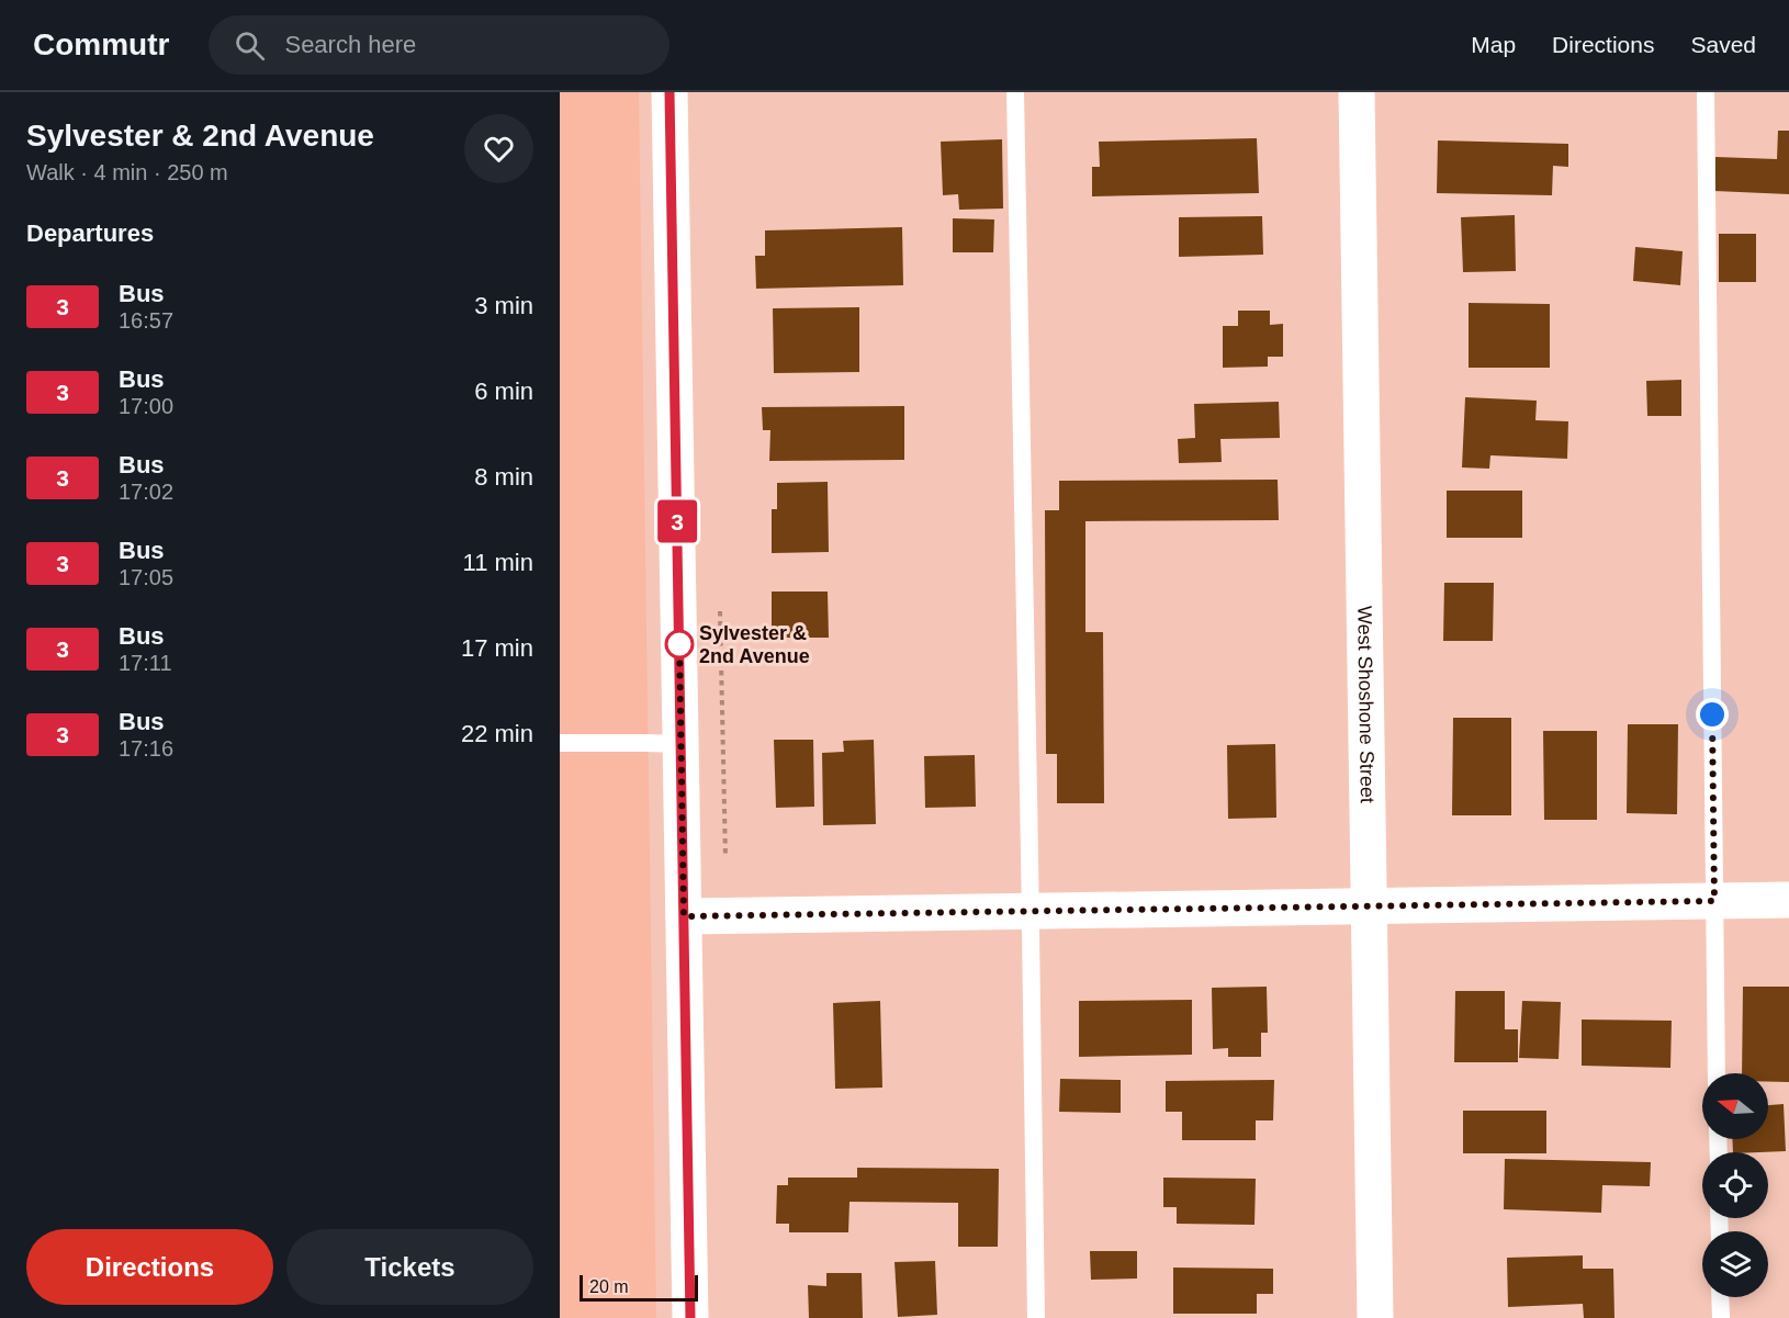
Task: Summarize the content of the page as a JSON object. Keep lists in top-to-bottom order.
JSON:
{
  "streets": {
    "street": ["West Shoshone Street"]
  },
  "places": ["Sylvester & 2nd Avenue"],
  "lines": ["bus line 3"],
  "scale_bar": "20 m",
  "north": "left",
  "page": {
    "header": "Commutr",
    "search": "Search here",
    "nav": ["Map", "Directions", "Saved"],
    "heading": [
      ["Sylvester & 2nd Avenue", "Walk · 4 min · 250 m"],
      "Departures"
    ],
    "on_map": "3",
    "list": [
      {
        "mark": "3",
        "name": "Bus",
        "note": "16:57",
        "value": "3 min"
      },
      {
        "mark": "3",
        "name": "Bus",
        "note": "17:00",
        "value": "6 min"
      },
      {
        "mark": "3",
        "name": "Bus",
        "note": "17:02",
        "value": "8 min"
      },
      {
        "mark": "3",
        "name": "Bus",
        "note": "17:05",
        "value": "11 min"
      },
      {
        "mark": "3",
        "name": "Bus",
        "note": "17:11",
        "value": "17 min"
      },
      {
        "mark": "3",
        "name": "Bus",
        "note": "17:16",
        "value": "22 min"
      }
    ],
    "buttons": ["Directions", "Tickets"],
    "scale": "20 m"
  }
}
